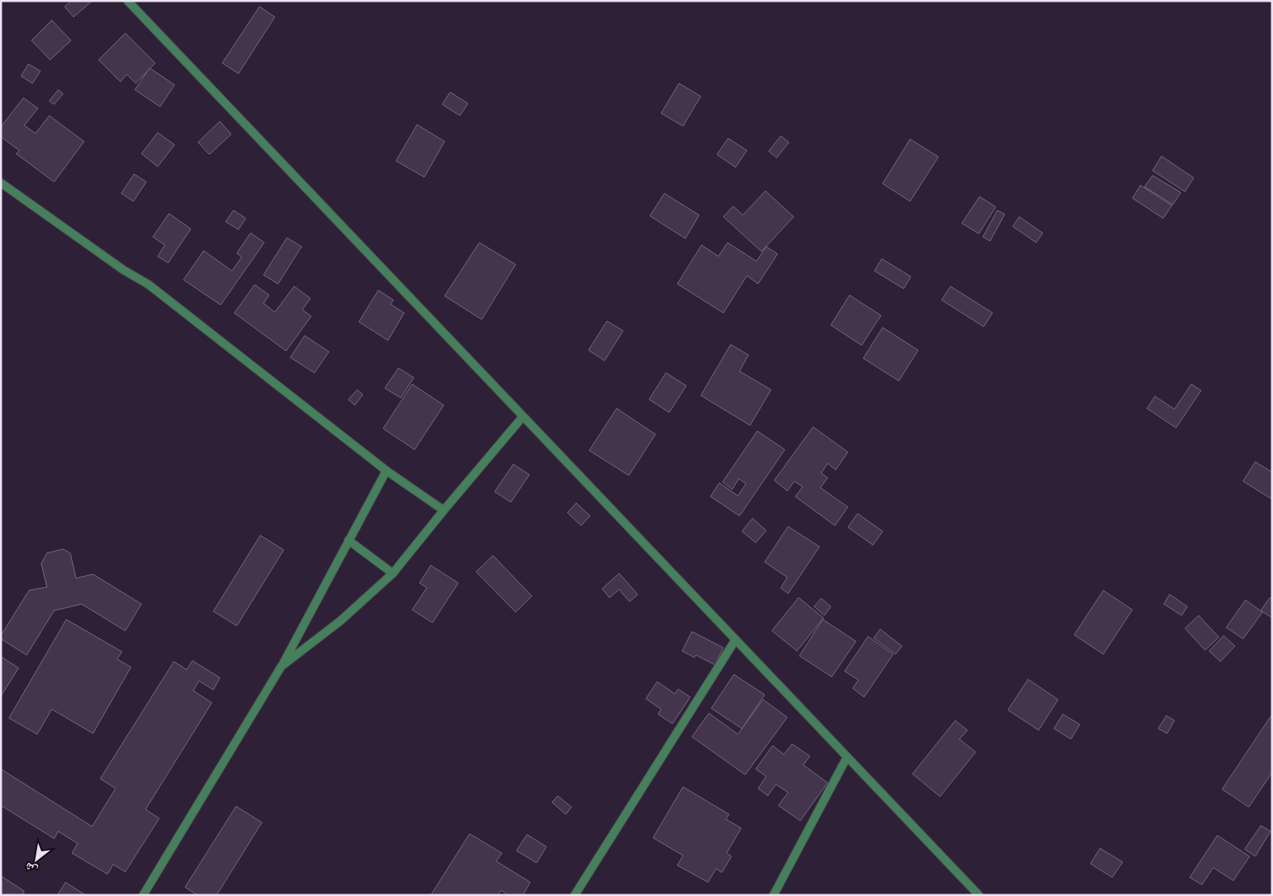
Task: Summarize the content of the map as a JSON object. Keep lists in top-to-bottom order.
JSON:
{
  "north": "bottom left"
}
